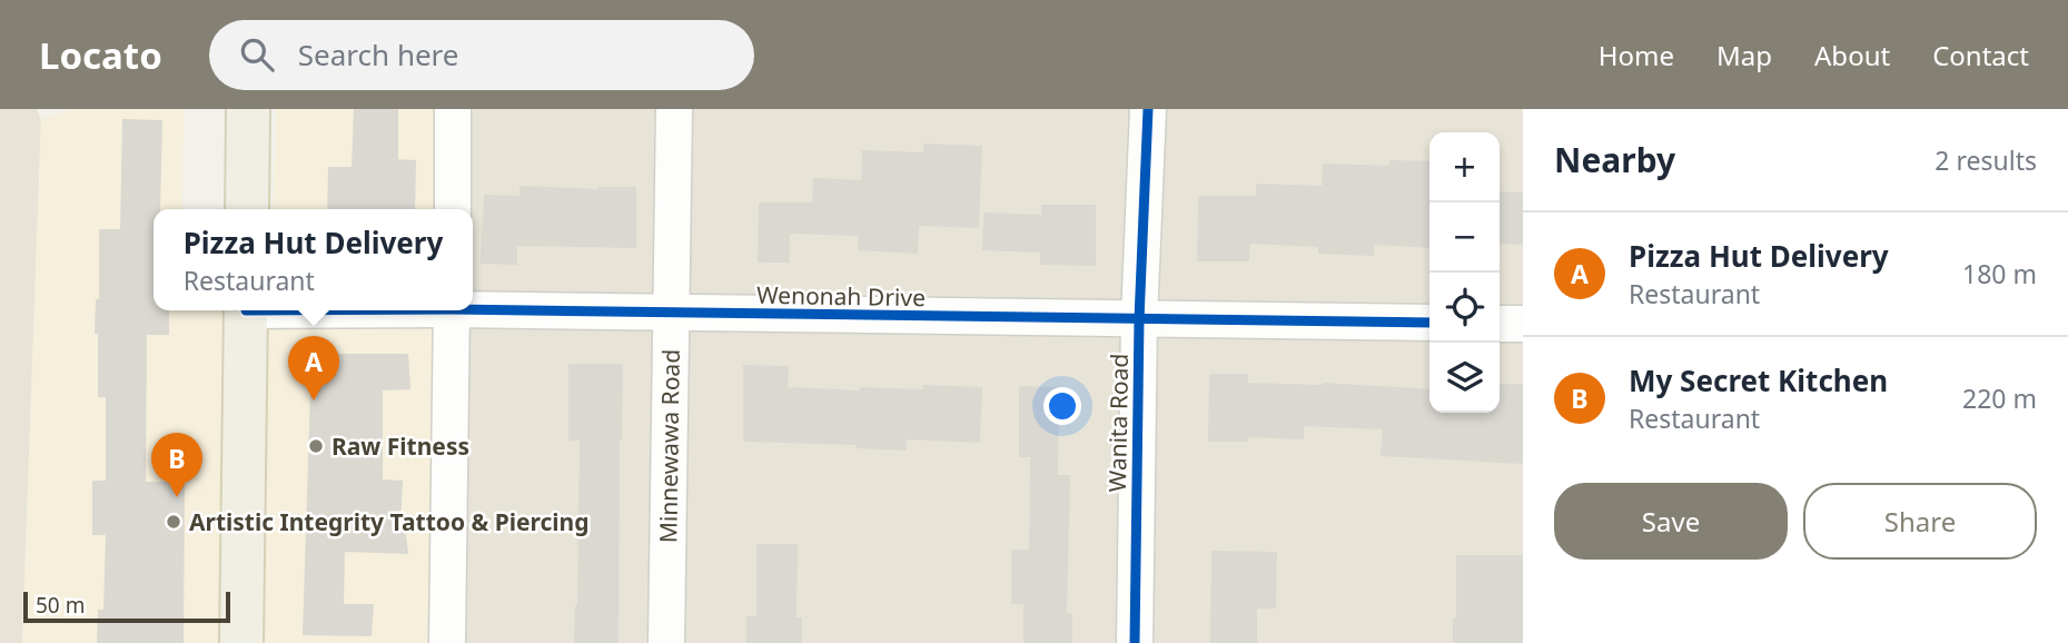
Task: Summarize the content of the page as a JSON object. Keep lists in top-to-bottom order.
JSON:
{
  "streets": {
    "street": ["Wenonah Drive", "Wanita Road", "Minnewawa Road"]
  },
  "crossings": [
    ["Wenonah Drive", "Wanita Road"],
    ["Wenonah Drive", "Minnewawa Road"]
  ],
  "places": ["Raw Fitness", "Artistic Integrity Tattoo & Piercing"],
  "scale_bar": "50 m",
  "page": {
    "header": "Locato",
    "search": "Search here",
    "nav": [
      "Home",
      "Map",
      "About",
      "Contact"
    ],
    "heading": ["Nearby", "2 results"],
    "map_buttons": ["+", "−"],
    "popup": ["Pizza Hut Delivery", "Restaurant"],
    "list": [
      {
        "mark": "A",
        "name": "Pizza Hut Delivery",
        "note": "Restaurant",
        "value": "180 m"
      },
      {
        "mark": "B",
        "name": "My Secret Kitchen",
        "note": "Restaurant",
        "value": "220 m"
      }
    ],
    "pins": ["A", "B"],
    "buttons": ["Save", "Share"],
    "scale": "50 m"
  }
}
